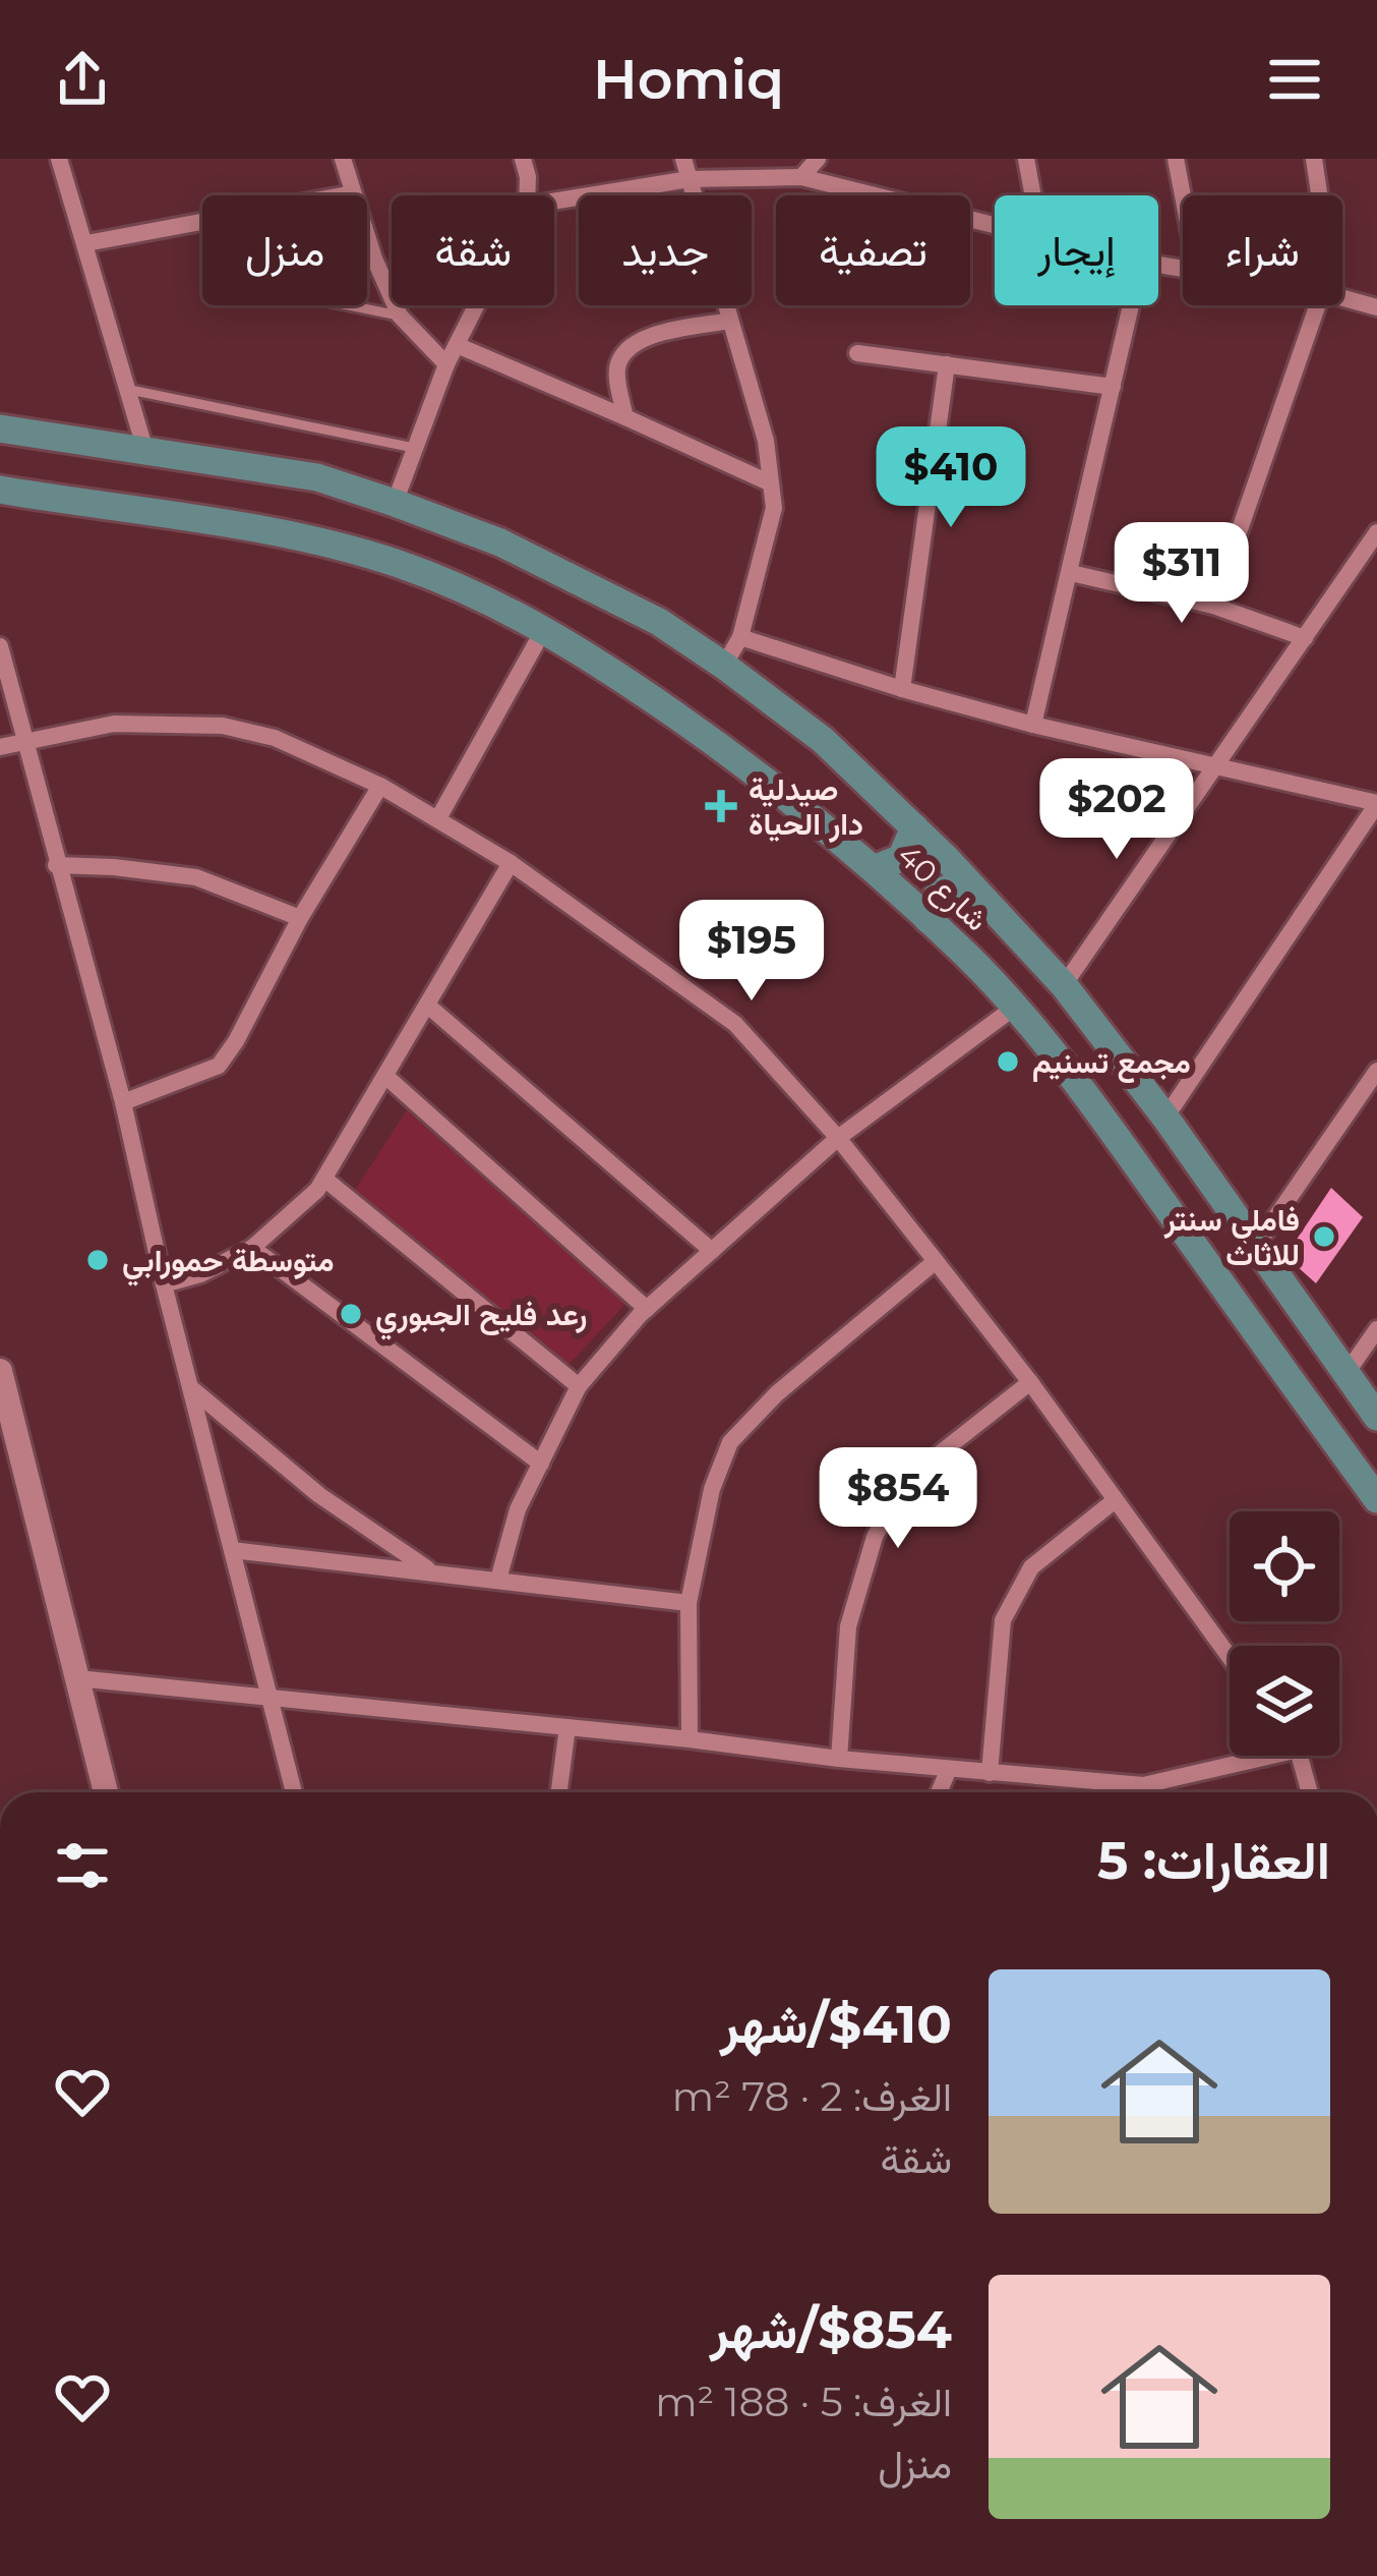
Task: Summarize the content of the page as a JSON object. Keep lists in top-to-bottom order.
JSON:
{
  "streets": {
    "main road": ["شارع 40"]
  },
  "places": {
    "health": ["صيدلية دار الحياة"],
    "other": [
      "مجمع تسنيم",
      "فاملي سنتر للاثاث",
      "متوسطة حمورابي",
      "رعد فليح الجبوري"
    ]
  },
  "page": {
    "header": "Homiq",
    "chip": [
      "شراء",
      "إيجار",
      "تصفية",
      "جديد",
      "شقة",
      "منزل"
    ],
    "price": [
      "$410",
      "$311",
      "$202",
      "$195",
      "$854"
    ],
    "heading": "العقارات: 5",
    "list": [
      {
        "name": "$410/شهر",
        "note": "الغرف: 2 · 78 m² · شقة"
      },
      {
        "name": "$854/شهر",
        "note": "الغرف: 5 · 188 m² · منزل"
      }
    ]
  }
}
